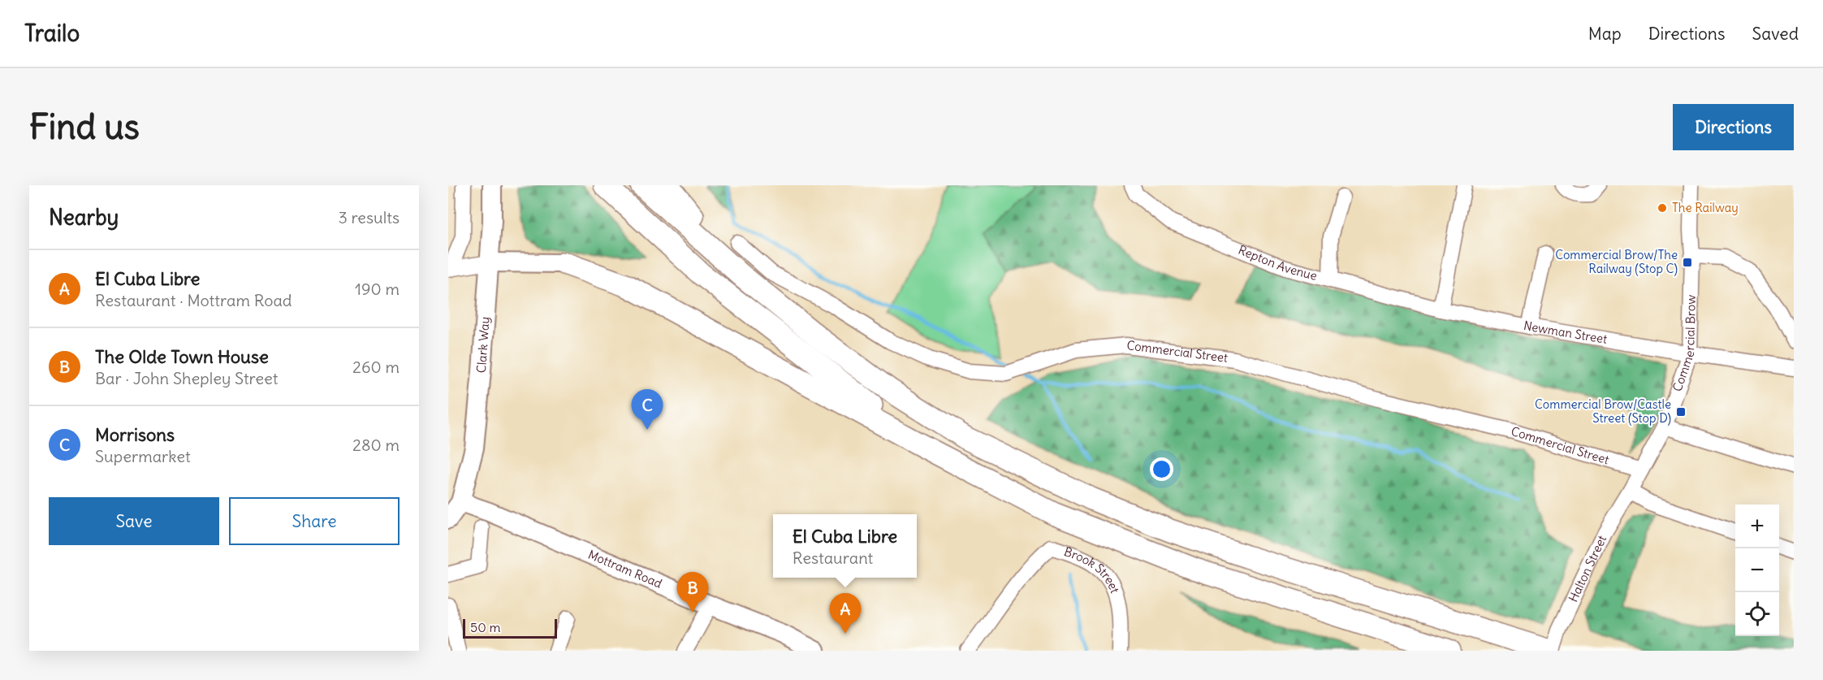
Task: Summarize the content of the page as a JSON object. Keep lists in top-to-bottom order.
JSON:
{
  "streets": {
    "main road": ["Clark Way", "Mottram Road"],
    "street": [
      "Repton Avenue",
      "Newman Street",
      "Commercial Brow",
      "Commercial Street",
      "Halton Street",
      "Brook Street"
    ]
  },
  "crossings": [
    ["Repton Avenue", "Newman Street"],
    ["Newman Street", "Commercial Brow"],
    ["Commercial Brow", "Commercial Street"],
    ["Commercial Brow", "Halton Street"],
    ["Clark Way", "Mottram Road"]
  ],
  "places": {
    "other": ["The Railway"],
    "transit": ["Commercial Brow/The Railway (Stop C)", "Commercial Brow/Castle Street (Stop D)"]
  },
  "scale_bar": "50 m",
  "page": {
    "header": "Trailo",
    "nav": ["Map", "Directions", "Saved"],
    "buttons": [
      "Directions",
      ["Save", "Share"]
    ],
    "title": "Find us",
    "heading": ["Nearby", "3 results"],
    "list": [
      {
        "mark": "A",
        "name": "El Cuba Libre",
        "note": "Restaurant · Mottram Road",
        "value": "190 m"
      },
      {
        "mark": "B",
        "name": "The Olde Town House",
        "note": "Bar · John Shepley Street",
        "value": "260 m"
      },
      {
        "mark": "C",
        "name": "Morrisons",
        "note": "Supermarket",
        "value": "280 m"
      }
    ],
    "pins": ["C", "B", "A"],
    "map_buttons": ["+", "−"],
    "popup": ["El Cuba Libre", "Restaurant"],
    "scale": "50 m"
  }
}
